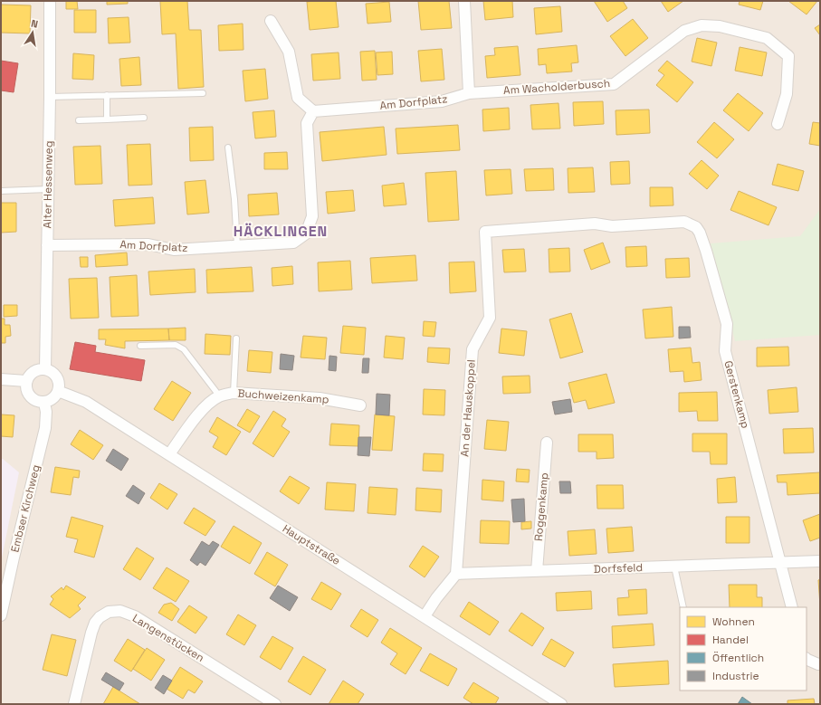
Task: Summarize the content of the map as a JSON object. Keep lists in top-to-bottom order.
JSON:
{
  "streets": {
    "street": [
      "Am Wacholderbusch",
      "Am Dorfplatz",
      "Alter Hessenweg",
      "Gerstenkamp",
      "Buchweizenkamp",
      "An der Hauskoppel",
      "Roggenkamp",
      "Embser Kirchweg",
      "Hauptstraße",
      "Dorfsfeld",
      "Langenstücken"
    ]
  },
  "crossings": [
    ["Am Wacholderbusch", "Am Dorfplatz"],
    ["Am Dorfplatz", "Alter Hessenweg"],
    ["Alter Hessenweg", "Embser Kirchweg"],
    ["Alter Hessenweg", "Hauptstraße"],
    ["Gerstenkamp", "An der Hauskoppel"],
    ["Gerstenkamp", "Dorfsfeld"],
    ["Buchweizenkamp", "Hauptstraße"],
    ["An der Hauskoppel", "Dorfsfeld"],
    ["Roggenkamp", "Dorfsfeld"],
    ["Embser Kirchweg", "Hauptstraße"]
  ],
  "districts": ["HÄCKLINGEN"],
  "legend": [
    "Wohnen",
    "Handel",
    "Öffentlich",
    "Industrie"
  ],
  "north": "top"
}
